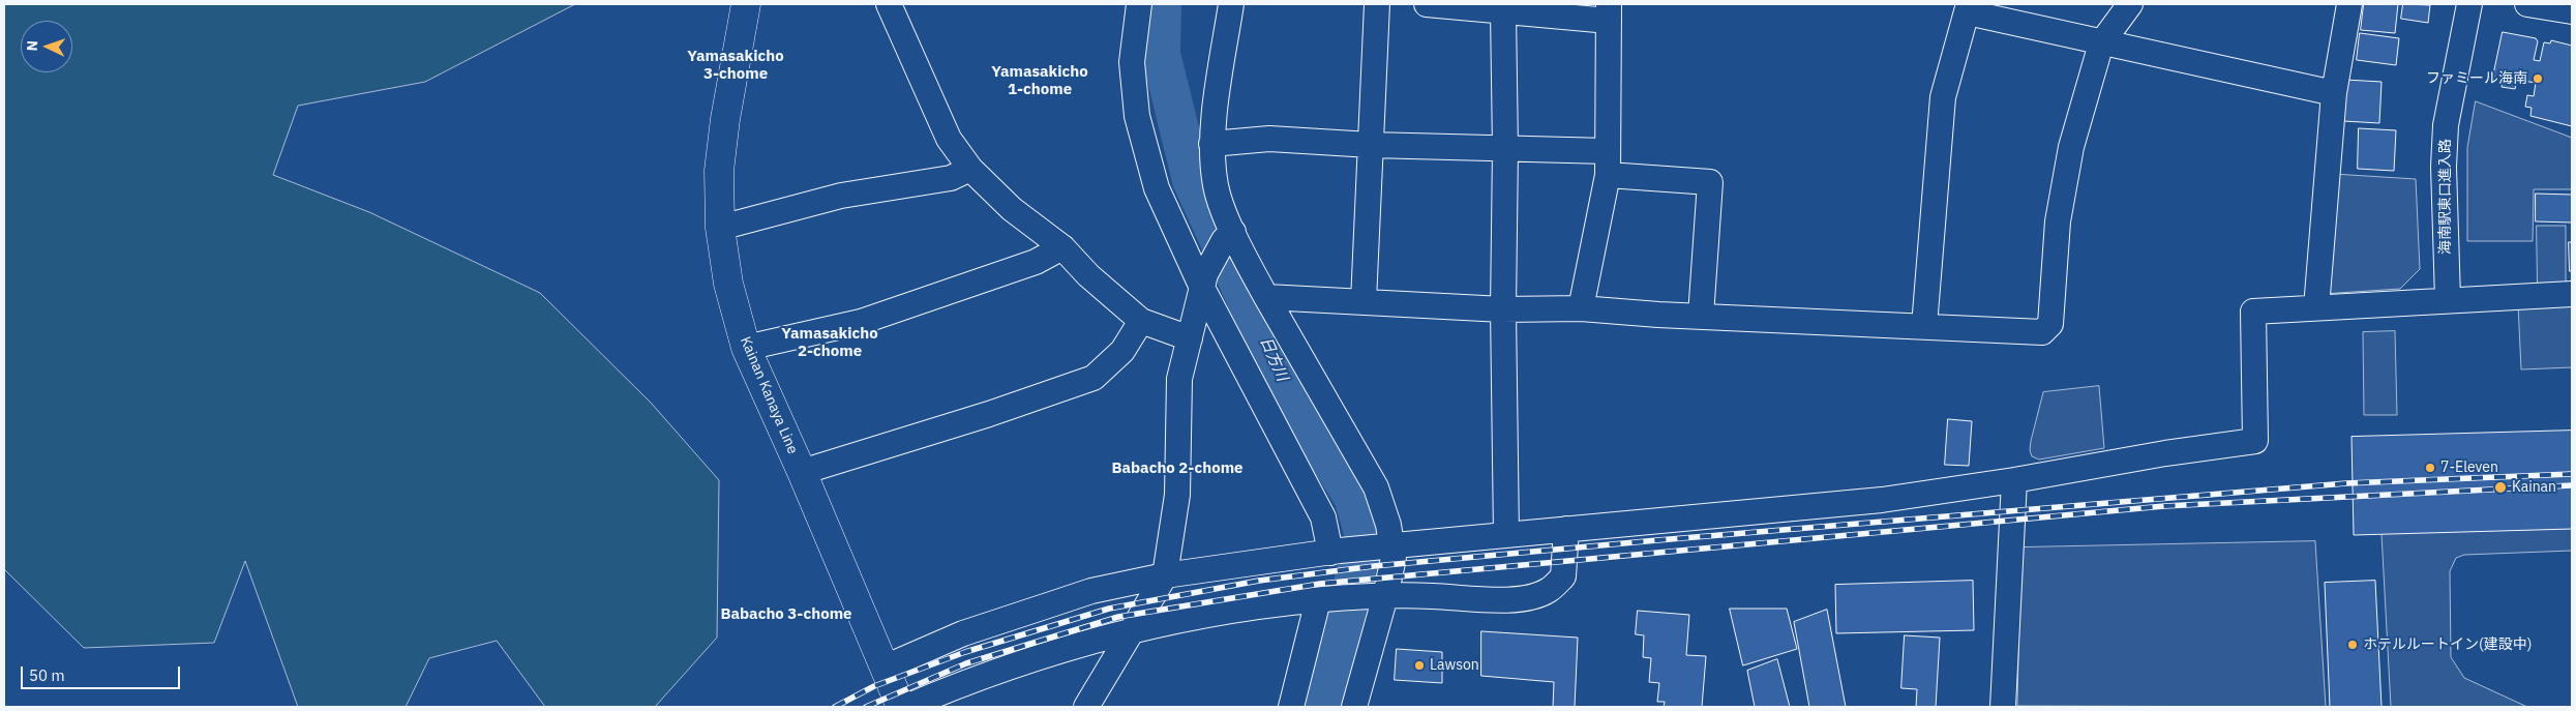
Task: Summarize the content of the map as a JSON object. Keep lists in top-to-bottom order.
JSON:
{
  "streets": {
    "main road": ["Kainan Kanaya Line"],
    "street": ["海南駅東口進入路"]
  },
  "districts": [
    "Yamasakicho 3-chome",
    "Yamasakicho 1-chome",
    "Yamasakicho 2-chome",
    "Babacho 2-chome",
    "Babacho 3-chome"
  ],
  "water": ["日方川"],
  "places": [
    "ファミール海南",
    "7-Eleven",
    "Kainan",
    "ホテルルートイン(建設中)",
    "Lawson"
  ],
  "scale_bar": "50 m",
  "north": "left"
}
